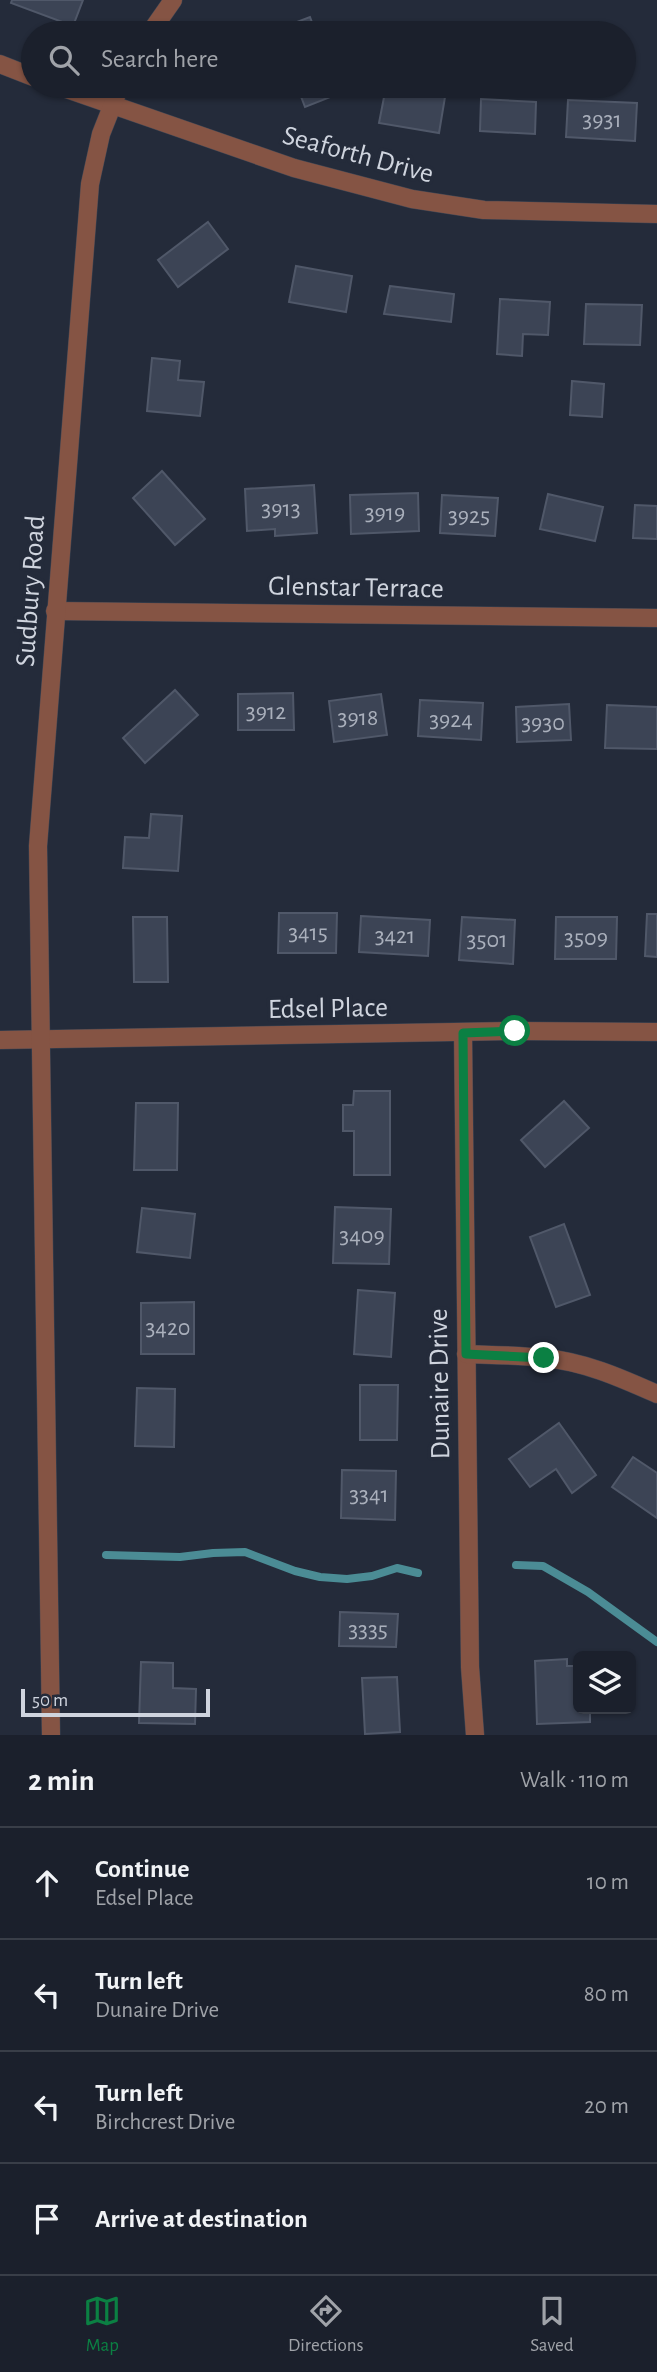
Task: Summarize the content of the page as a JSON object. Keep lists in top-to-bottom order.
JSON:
{
  "streets": {
    "street": [
      "Seaforth Drive",
      "Glenstar Terrace",
      "Sudbury Road",
      "Edsel Place",
      "Dunaire Drive"
    ]
  },
  "crossings": [
    ["Seaforth Drive", "Sudbury Road"],
    ["Glenstar Terrace", "Sudbury Road"],
    ["Sudbury Road", "Edsel Place"],
    ["Edsel Place", "Dunaire Drive"]
  ],
  "house_numbers": [
    "3931",
    "3913",
    "3919",
    "3925",
    "3912",
    "3918",
    "3924",
    "3930",
    "3415",
    "3421",
    "3509",
    "3501",
    "3409",
    "3420",
    "3341",
    "3335"
  ],
  "scale_bar": "50 m",
  "page": {
    "search": "Search here",
    "scale": "50 m",
    "heading": ["2 min", "Walk · 110 m"],
    "list": [
      ["Continue", "Edsel Place", "10 m"],
      ["Turn left", "Dunaire Drive", "80 m"],
      ["Turn left", "Birchcrest Drive", "20 m"],
      "Arrive at destination"
    ],
    "nav": ["Map", "Directions", "Saved"]
  }
}
